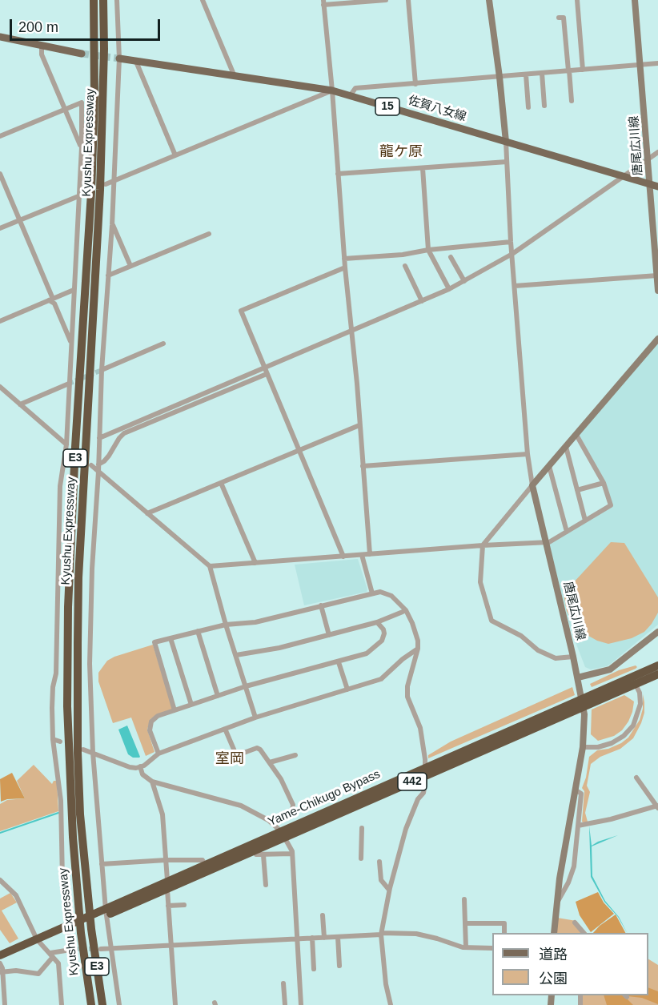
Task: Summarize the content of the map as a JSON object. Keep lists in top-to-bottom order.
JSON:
{
  "streets": {
    "highway": [
      "Kyushu Expressway",
      "E3",
      "442",
      "Yame-Chikugo Bypass"
    ],
    "main road": ["15", "佐賀八女線", "唐尾広川線"]
  },
  "crossings": [
    ["佐賀八女線", "唐尾広川線"]
  ],
  "districts": ["龍ケ原", "室岡"],
  "legend": ["道路", "公園"],
  "scale_bar": "200 m"
}
